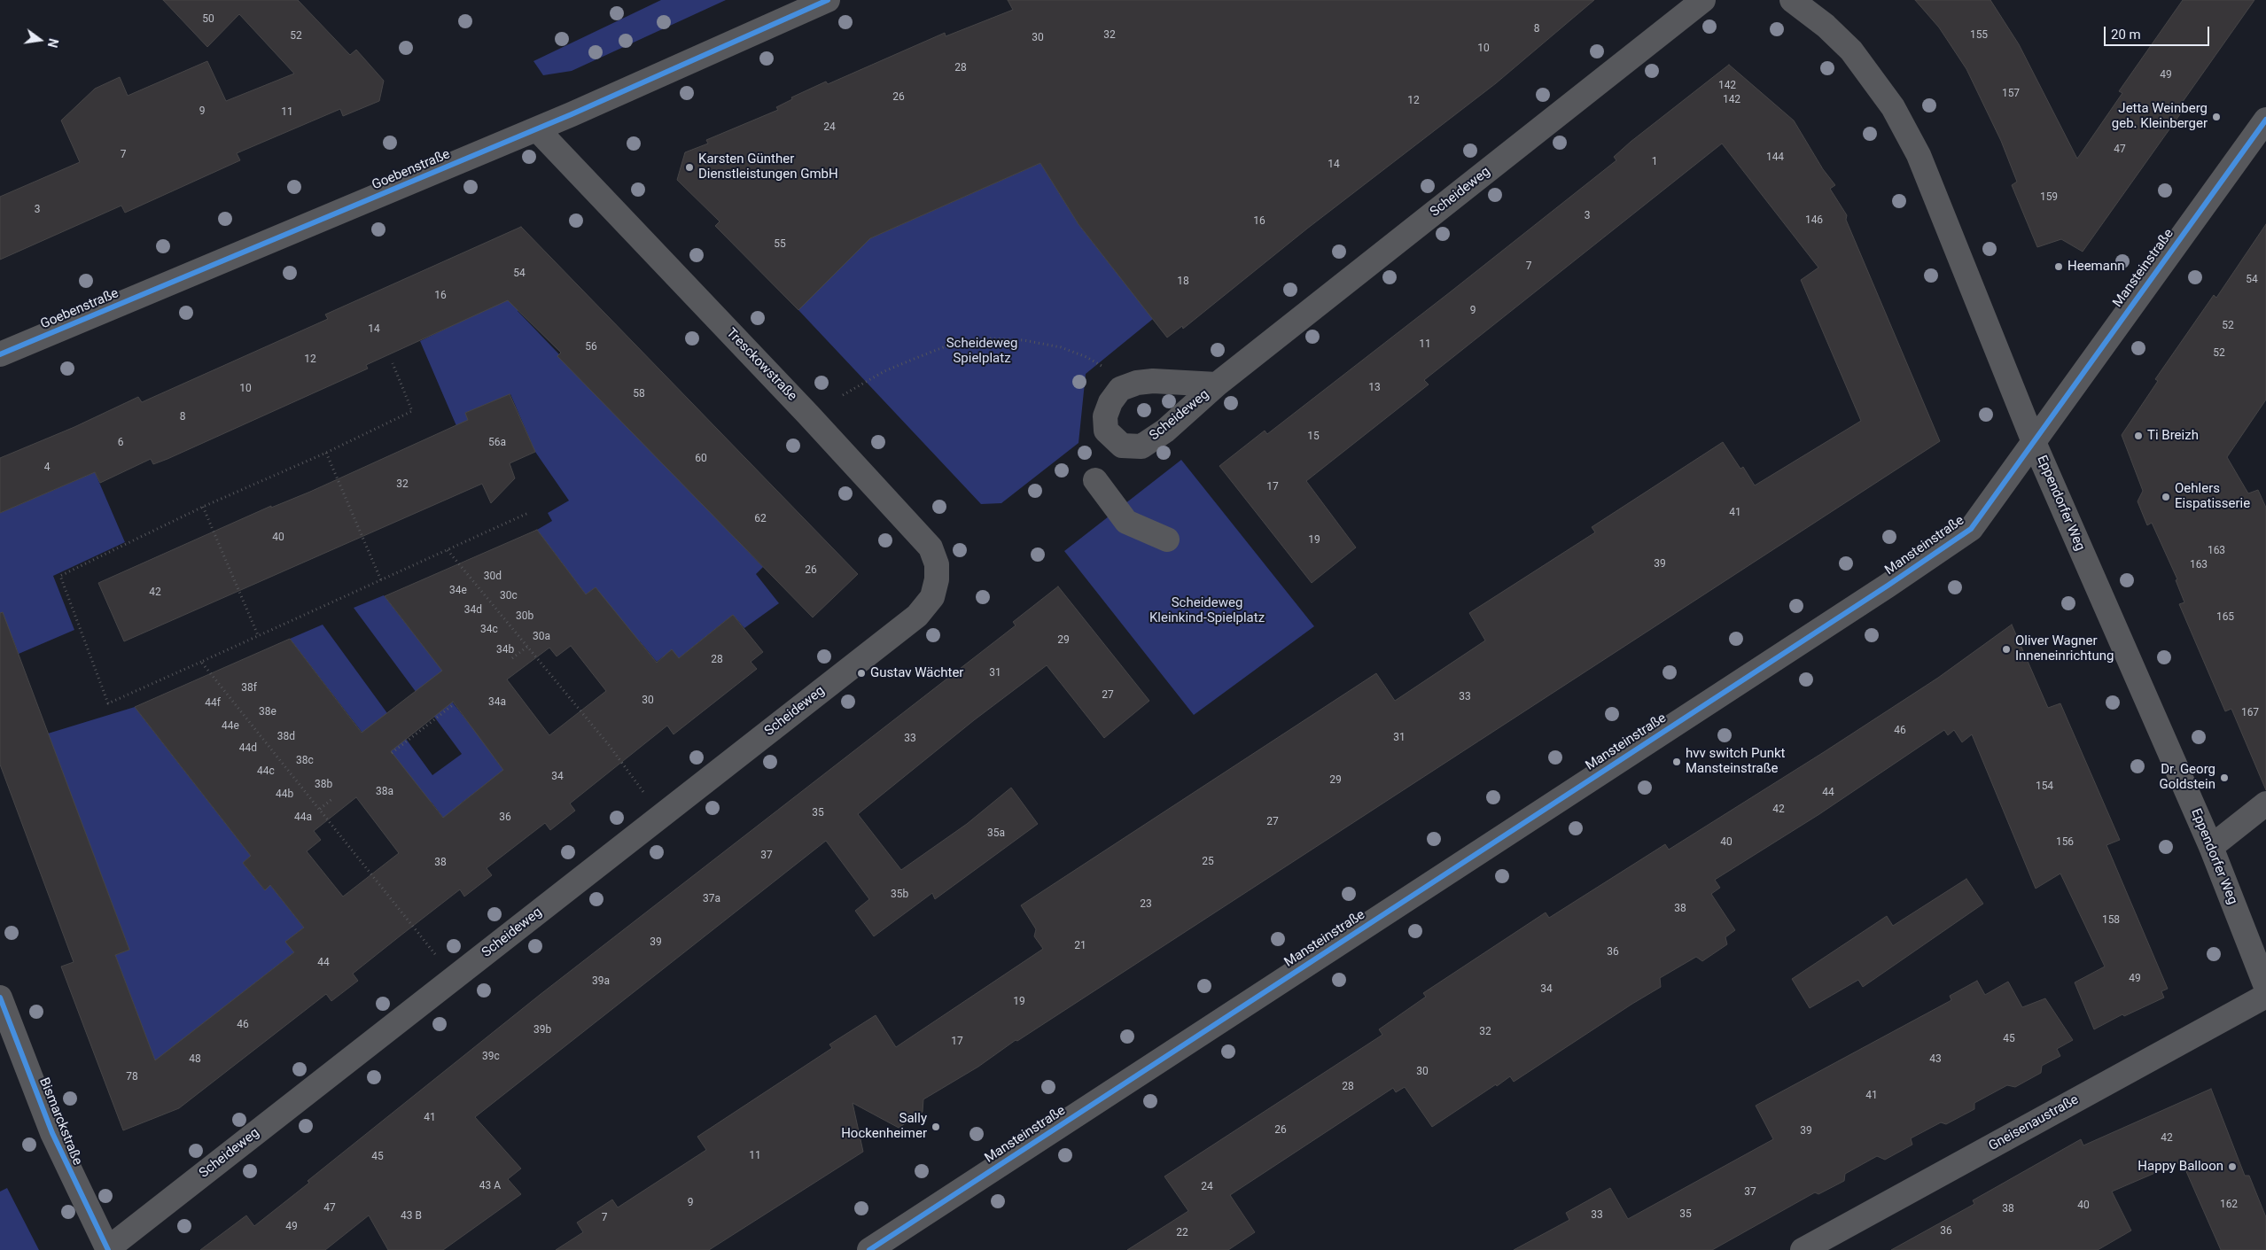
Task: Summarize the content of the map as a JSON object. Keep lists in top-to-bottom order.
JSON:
{
  "streets": {
    "street": [
      "Goebenstraße",
      "Scheideweg",
      "Mansteinstraße",
      "Tresckowstraße",
      "Eppendorfer Weg",
      "Bismarckstraße",
      "Gneisenaustraße"
    ]
  },
  "crossings": [
    ["Goebenstraße", "Tresckowstraße"],
    ["Scheideweg", "Tresckowstraße"],
    ["Scheideweg", "Bismarckstraße"],
    ["Mansteinstraße", "Eppendorfer Weg"]
  ],
  "parks": ["Scheideweg Spielplatz", "Scheideweg Kleinkind-Spielplatz"],
  "places": [
    "Jetta Weinberg geb. Kleinberger",
    "Karsten Günther Dienstleistungen GmbH",
    "Heemann",
    "Ti Breizh",
    "Oehlers Eispatisserie",
    "Oliver Wagner Inneneinrichtung",
    "Gustav Wächter",
    "hvv switch Punkt Mansteinstraße",
    "Dr. Georg Goldstein",
    "Sally Hockenheimer",
    "Happy Balloon"
  ],
  "house_numbers": [
    "50",
    "8",
    "32",
    "155",
    "52",
    "30",
    "10",
    "28",
    "49",
    "142",
    "157",
    "26",
    "142",
    "12",
    "9",
    "11",
    "24",
    "47",
    "7",
    "144",
    "1",
    "14",
    "159",
    "3",
    "3",
    "146",
    "16",
    "55",
    "7",
    "54",
    "54",
    "18",
    "16",
    "9",
    "52",
    "14",
    "11",
    "56",
    "52",
    "12",
    "13",
    "10",
    "58",
    "8",
    "15",
    "6",
    "56a",
    "60",
    "4",
    "32",
    "17",
    "41",
    "62",
    "40",
    "19",
    "163",
    "39",
    "163",
    "26",
    "30d",
    "34e",
    "42",
    "30c",
    "34d",
    "30b",
    "165",
    "34c",
    "30a",
    "29",
    "34b",
    "28",
    "31",
    "38f",
    "27",
    "33",
    "30",
    "34a",
    "44f",
    "38e",
    "167",
    "44e",
    "46",
    "38d",
    "31",
    "33",
    "44d",
    "38c",
    "44c",
    "34",
    "29",
    "38b",
    "154",
    "38a",
    "44",
    "44b",
    "42",
    "35",
    "44a",
    "36",
    "27",
    "35a",
    "40",
    "156",
    "37",
    "25",
    "38",
    "35b",
    "37a",
    "23",
    "38",
    "158",
    "39",
    "21",
    "36",
    "44",
    "49",
    "39a",
    "34",
    "19",
    "46",
    "39b",
    "32",
    "45",
    "17",
    "39c",
    "48",
    "43",
    "30",
    "78",
    "28",
    "41",
    "41",
    "26",
    "39",
    "42",
    "11",
    "45",
    "43 A",
    "24",
    "37",
    "9",
    "162",
    "40",
    "47",
    "38",
    "35",
    "33",
    "43 B",
    "7",
    "49",
    "36",
    "22"
  ],
  "scale_bar": "20 m",
  "north": "right"
}
